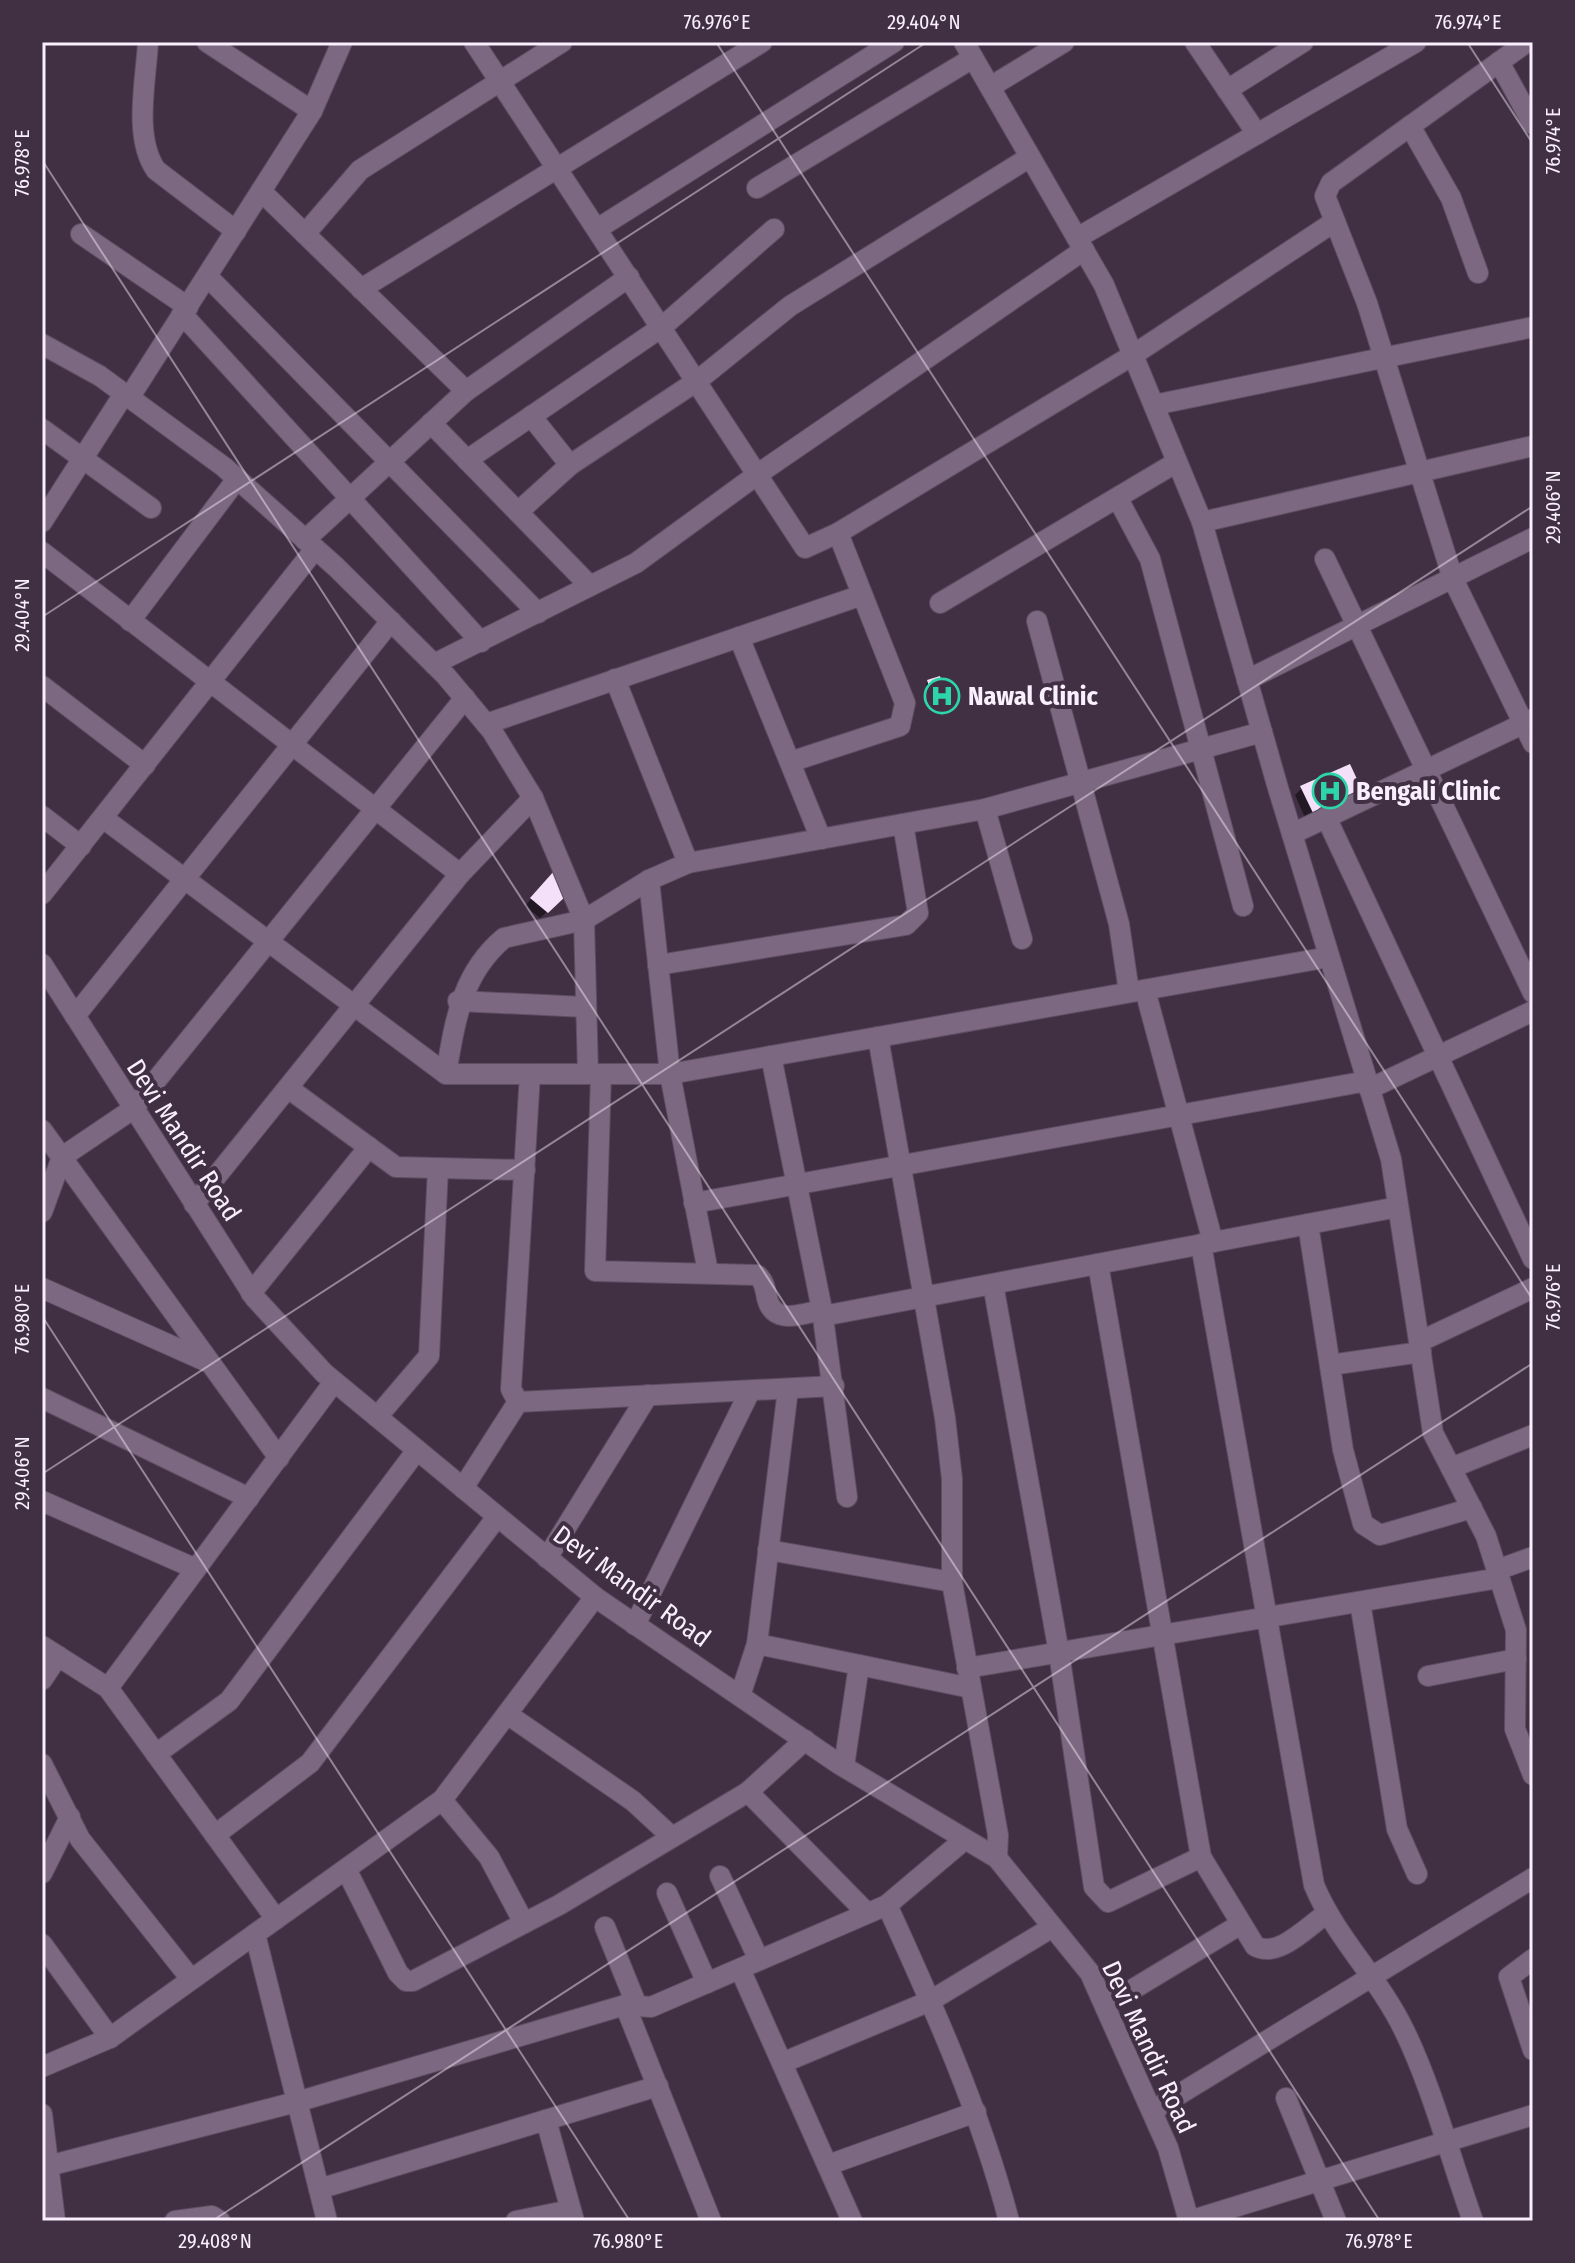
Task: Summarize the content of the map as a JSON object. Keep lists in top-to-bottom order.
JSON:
{
  "streets": {
    "street": ["Devi Mandir Road"]
  },
  "places": {
    "hospital": ["Nawal Clinic", "Bengali Clinic"]
  },
  "coordinates": [
    "76.976°E",
    "29.404°N",
    "76.974°E",
    "76.978°E",
    "29.406°N",
    "76.980°E",
    "29.408°N"
  ]
}
